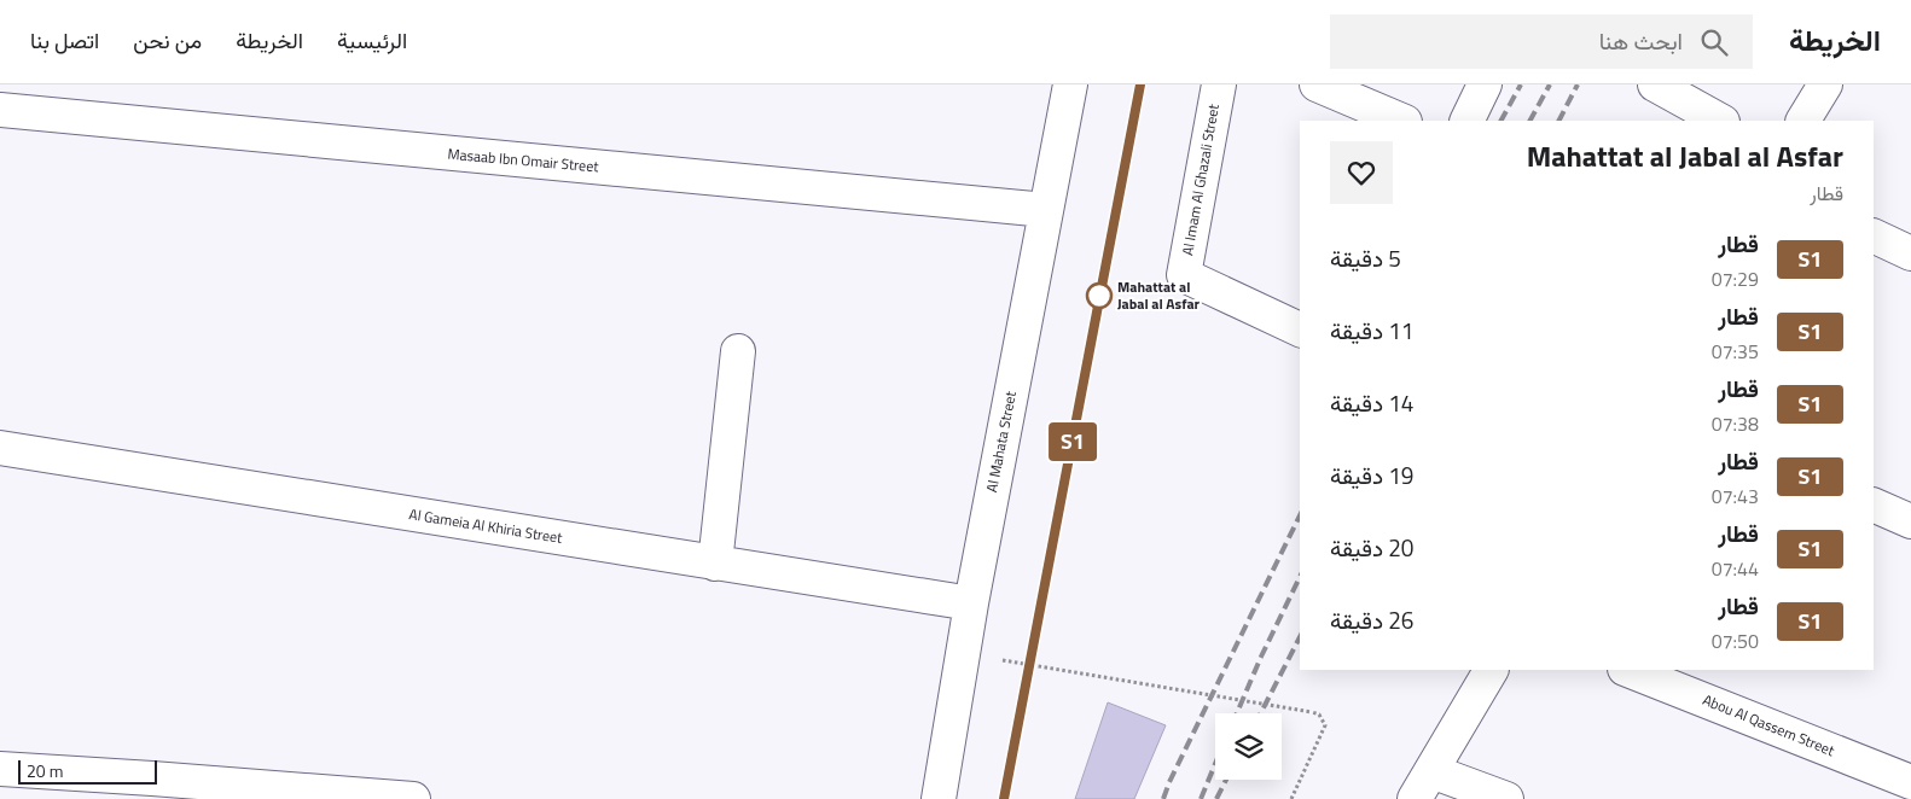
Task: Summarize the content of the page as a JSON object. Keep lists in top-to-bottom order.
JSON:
{
  "streets": {
    "street": [
      "Masaab Ibn Omair Street",
      "Al Imam Al Ghazali Street",
      "Al Mahata Street",
      "Al Gameia Al Khiria Street",
      "Abou Al Qassem Street"
    ]
  },
  "crossings": [
    ["Masaab Ibn Omair Street", "Al Mahata Street"],
    ["Al Mahata Street", "Al Gameia Al Khiria Street"]
  ],
  "places": ["Mahattat al Jabal al Asfar"],
  "scale_bar": "20 m",
  "page": {
    "header": "الخريطة",
    "search": "ابحث هنا",
    "nav": [
      "الرئيسية",
      "الخريطة",
      "من نحن",
      "اتصل بنا"
    ],
    "on_map": "S1",
    "heading": ["Mahattat al Jabal al Asfar", "قطار"],
    "list": [
      {
        "mark": "S1",
        "name": "قطار",
        "note": "07:29",
        "value": "5 دقيقة"
      },
      {
        "mark": "S1",
        "name": "قطار",
        "note": "07:35",
        "value": "11 دقيقة"
      },
      {
        "mark": "S1",
        "name": "قطار",
        "note": "07:38",
        "value": "14 دقيقة"
      },
      {
        "mark": "S1",
        "name": "قطار",
        "note": "07:43",
        "value": "19 دقيقة"
      },
      {
        "mark": "S1",
        "name": "قطار",
        "note": "07:44",
        "value": "20 دقيقة"
      },
      {
        "mark": "S1",
        "name": "قطار",
        "note": "07:50",
        "value": "26 دقيقة"
      }
    ],
    "scale": "20 m"
  }
}
